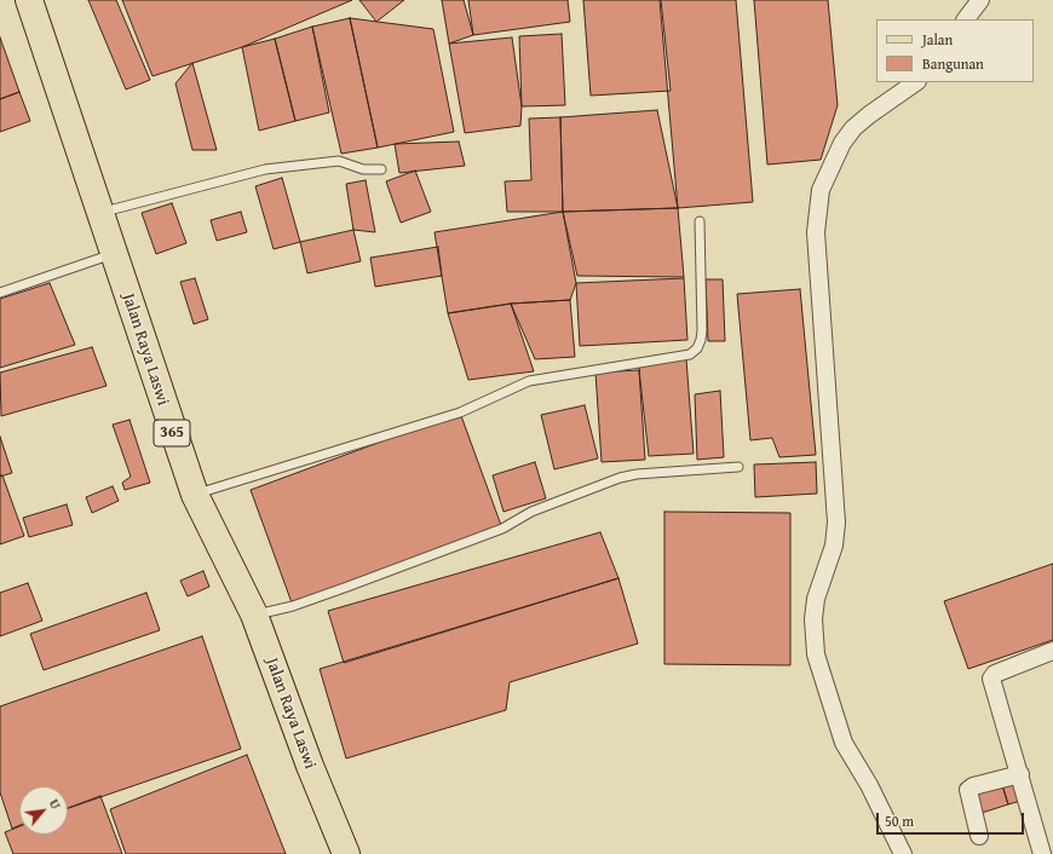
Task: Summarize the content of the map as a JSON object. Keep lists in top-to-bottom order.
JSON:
{
  "streets": {
    "main road": ["Jalan Raya Laswi", "365"]
  },
  "legend": ["Jalan", "Bangunan"],
  "scale_bar": "50 m",
  "north": "top right"
}
